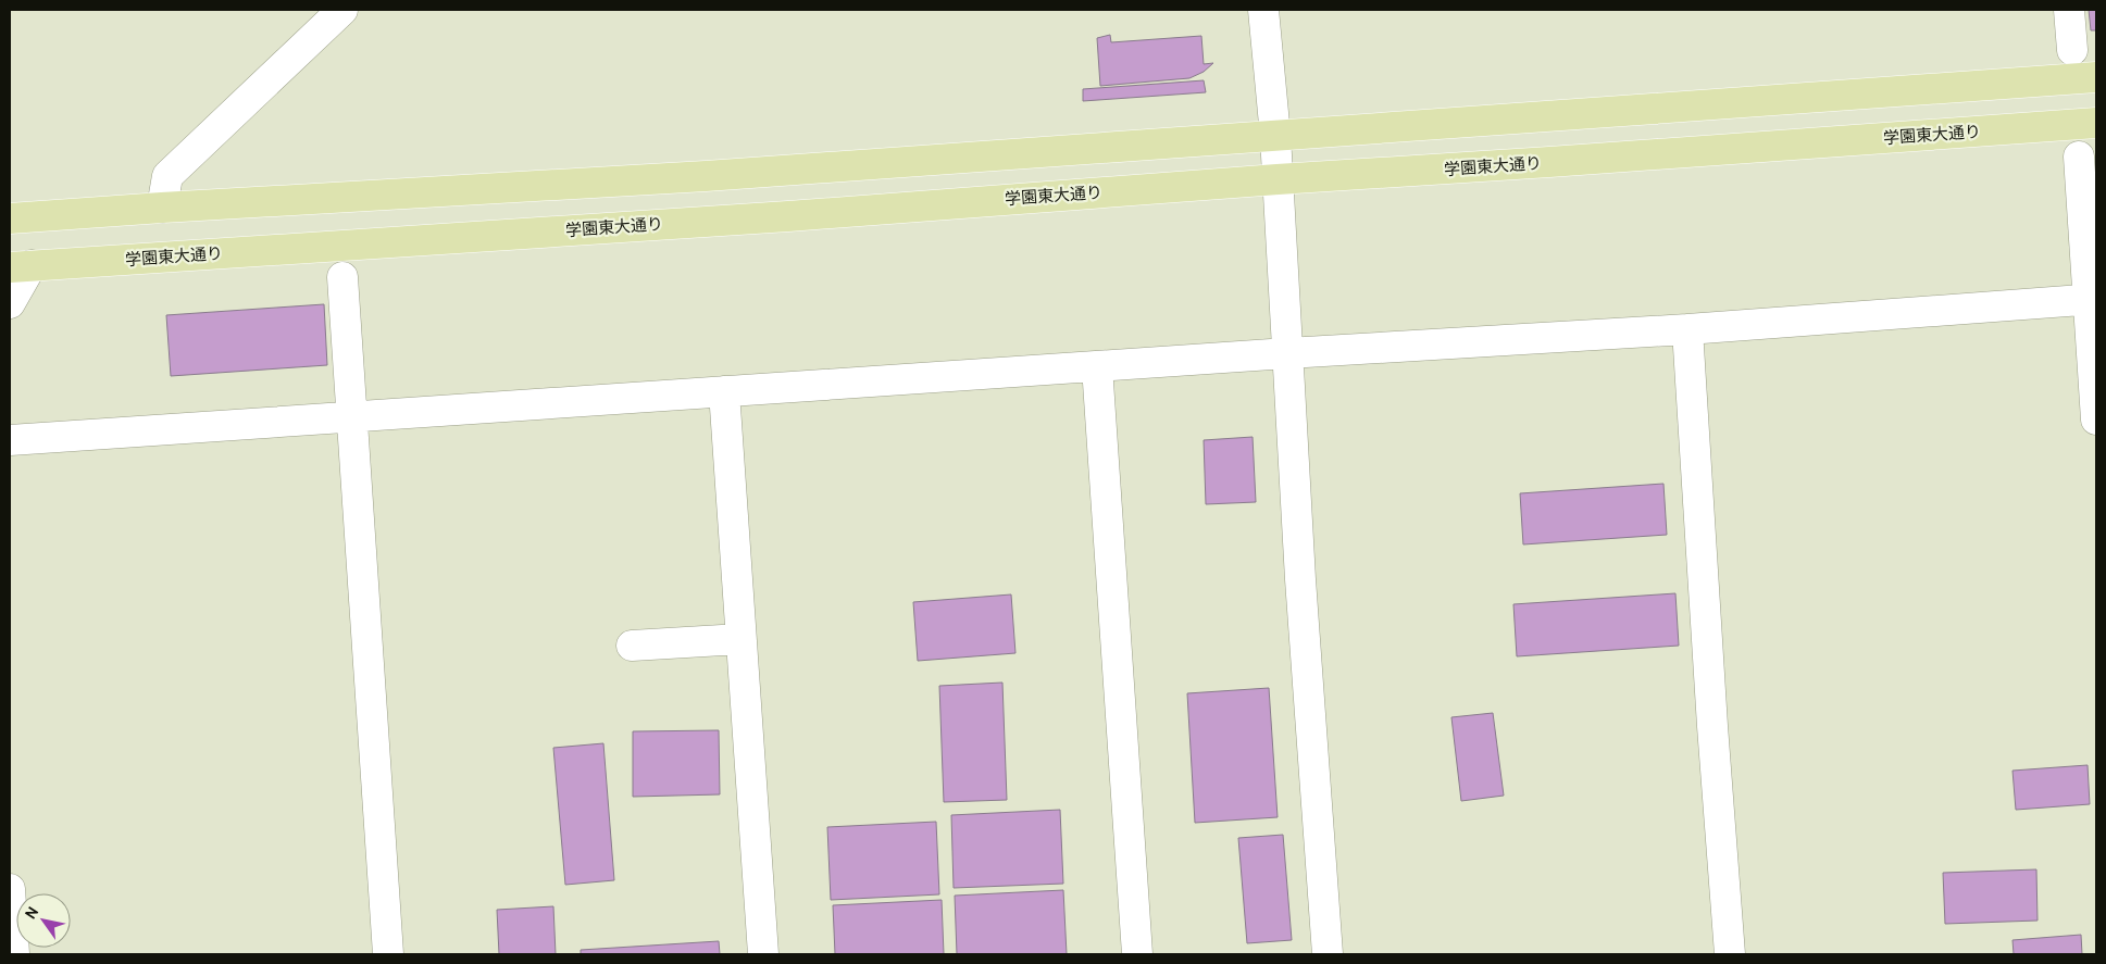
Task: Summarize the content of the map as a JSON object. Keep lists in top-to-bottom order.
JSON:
{
  "streets": {
    "main road": ["学園東大通り"]
  },
  "north": "top left"
}
